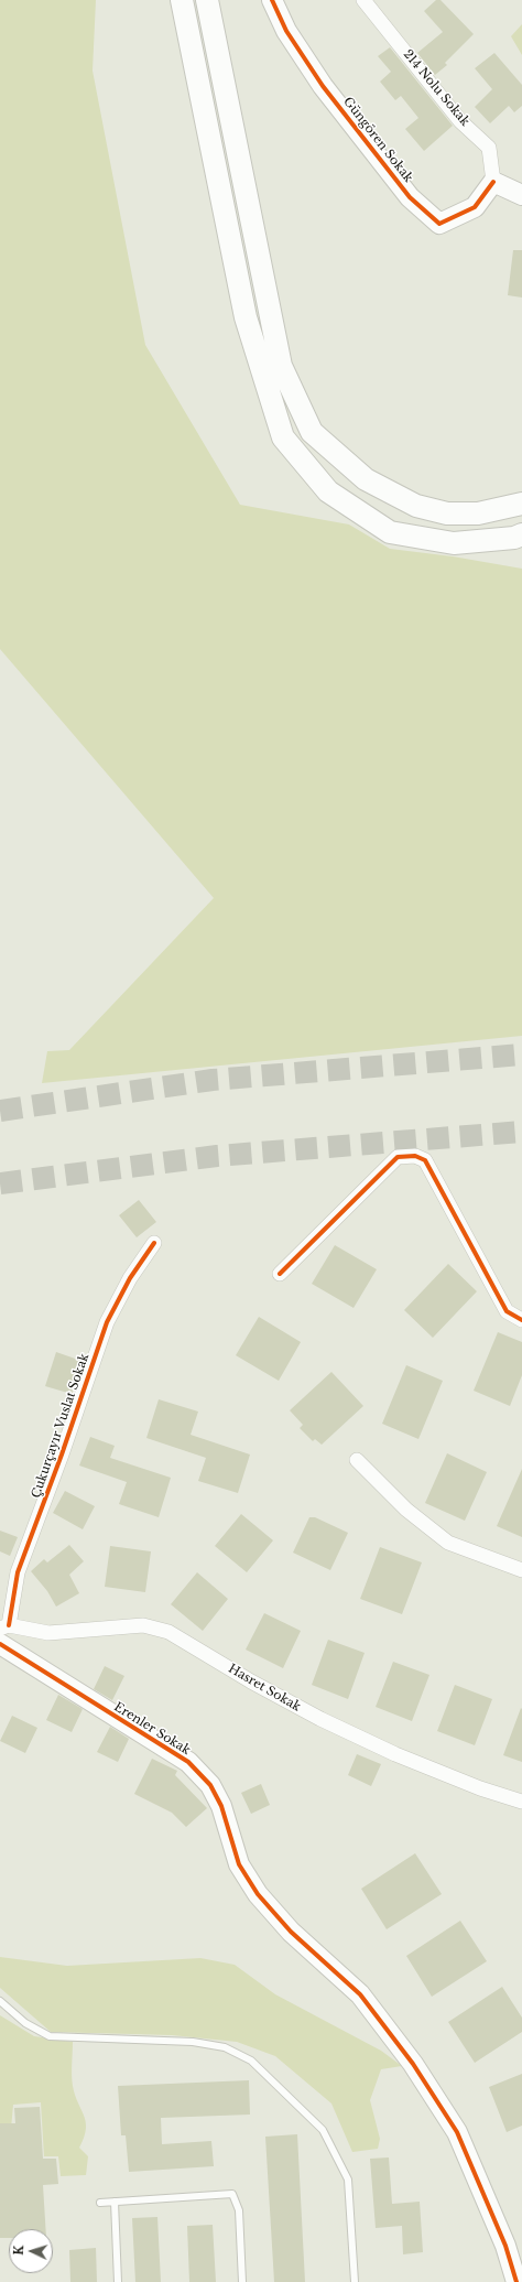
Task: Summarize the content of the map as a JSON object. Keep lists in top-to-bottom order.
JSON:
{
  "streets": {
    "street": [
      "214 Nolu Sokak",
      "Güngören Sokak",
      "Çukurçayır Vuslat Sokak",
      "Hasret Sokak",
      "Erenler Sokak"
    ]
  },
  "crossings": [
    ["214 Nolu Sokak", "Güngören Sokak"],
    ["Çukurçayır Vuslat Sokak", "Hasret Sokak"]
  ],
  "north": "left"
}
